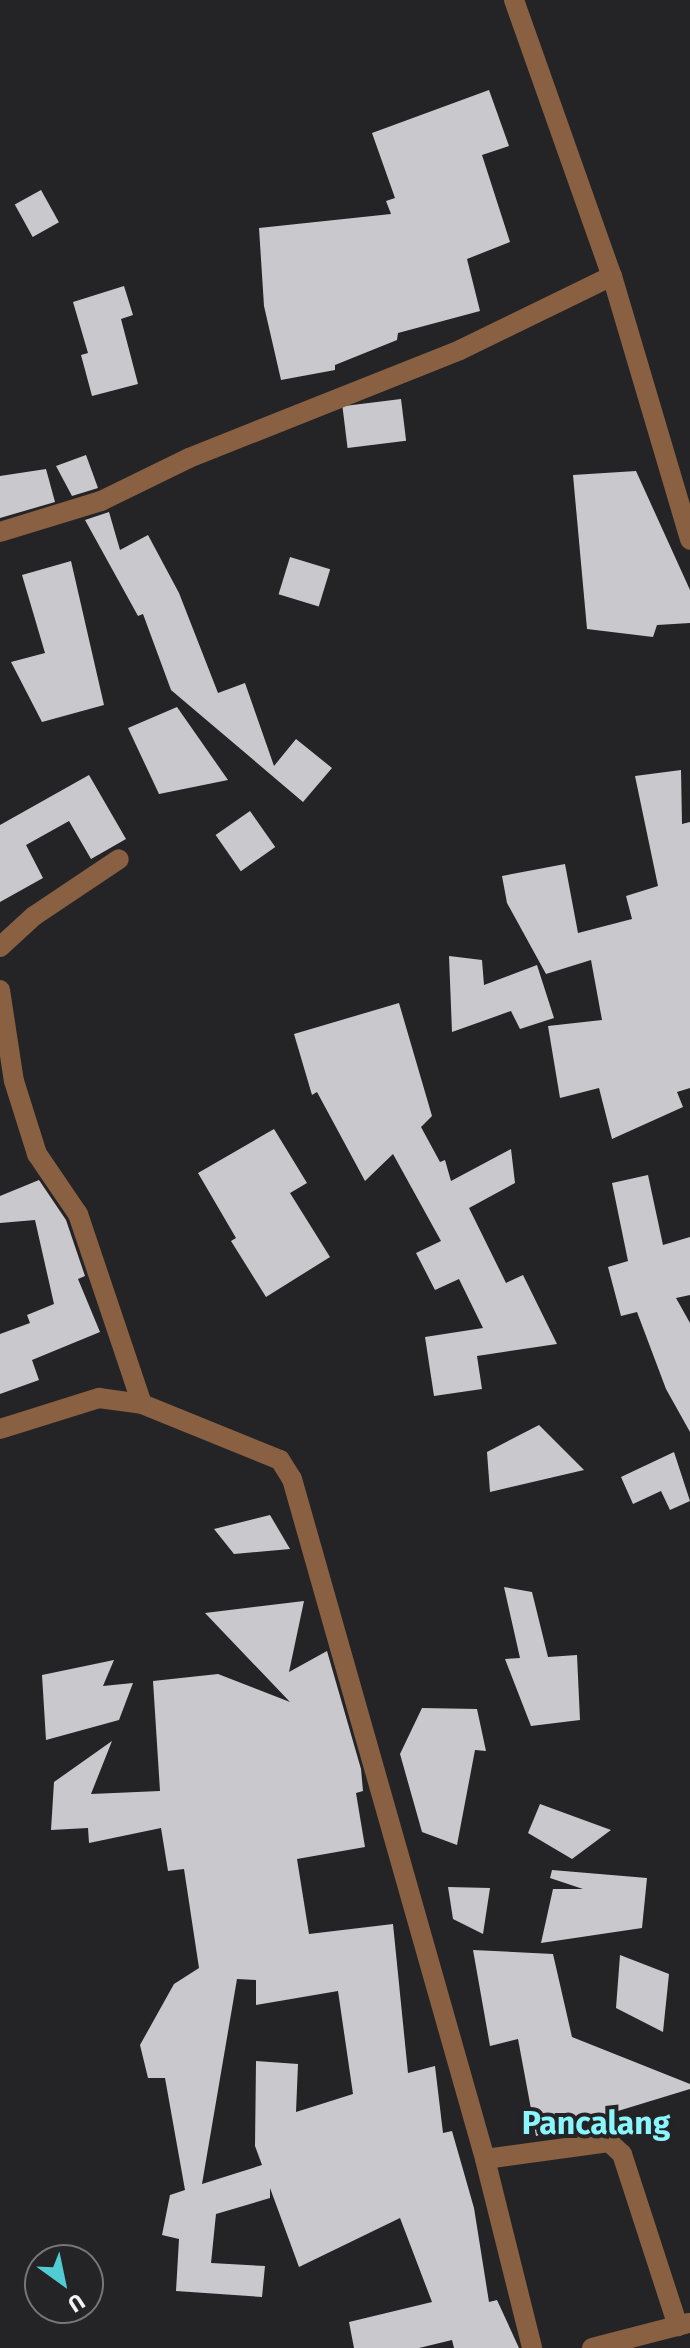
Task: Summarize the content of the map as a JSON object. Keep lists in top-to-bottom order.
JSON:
{
  "districts": ["Pancalang"],
  "north": "bottom right"
}
